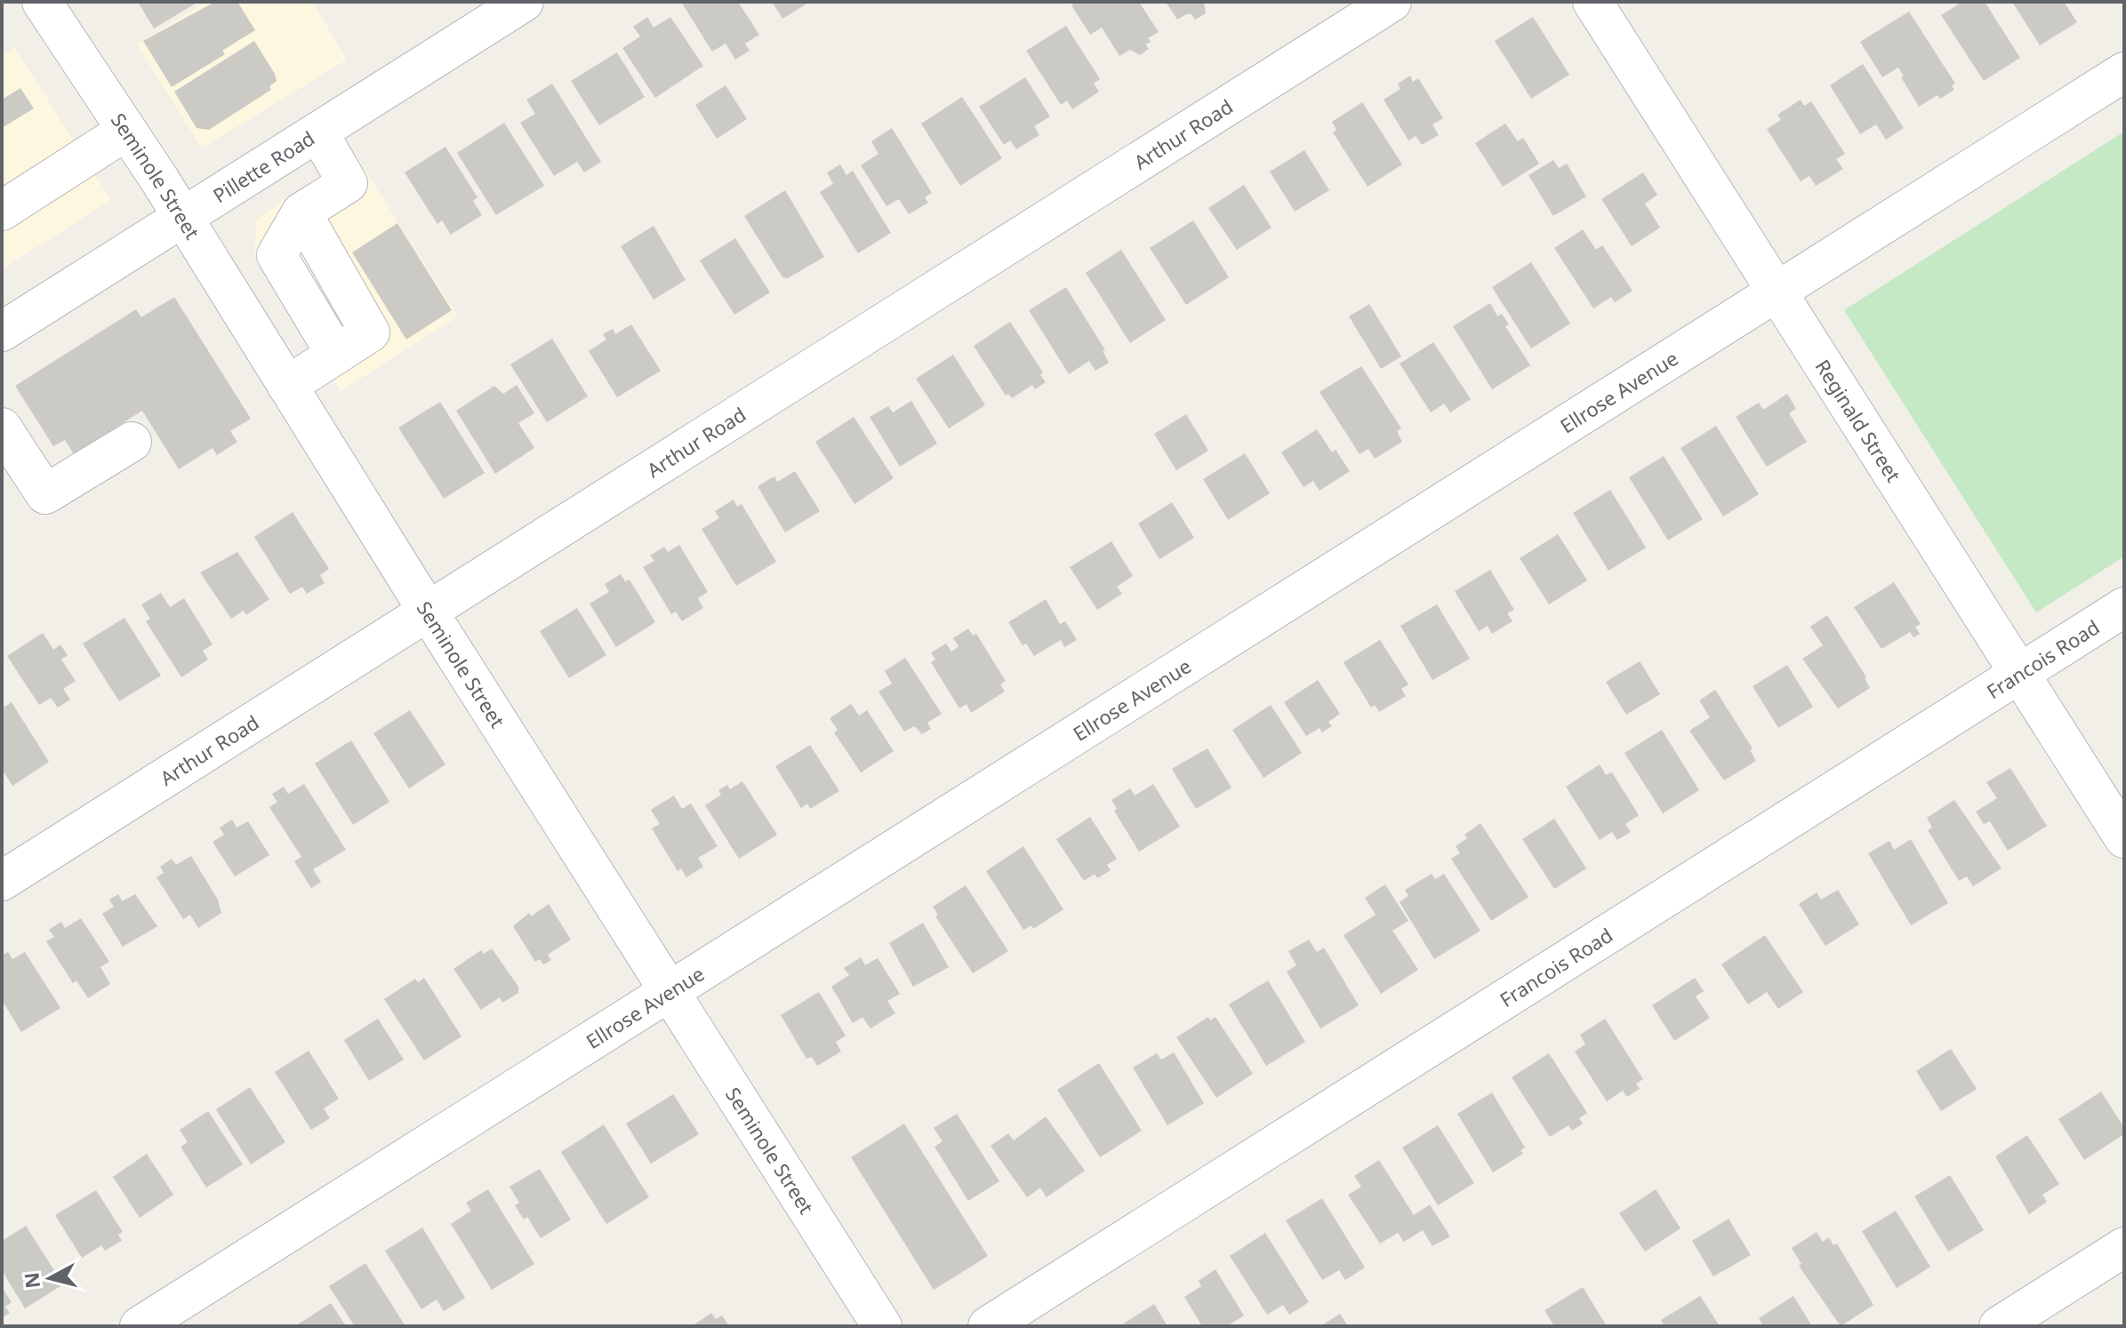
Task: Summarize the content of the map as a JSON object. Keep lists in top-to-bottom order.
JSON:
{
  "streets": {
    "street": [
      "Arthur Road",
      "Pillette Road",
      "Seminole Street",
      "Ellrose Avenue",
      "Reginald Street",
      "Francois Road"
    ]
  },
  "crossings": [
    ["Arthur Road", "Seminole Street"],
    ["Pillette Road", "Seminole Street"],
    ["Seminole Street", "Ellrose Avenue"],
    ["Ellrose Avenue", "Reginald Street"],
    ["Reginald Street", "Francois Road"]
  ],
  "north": "left"
}
